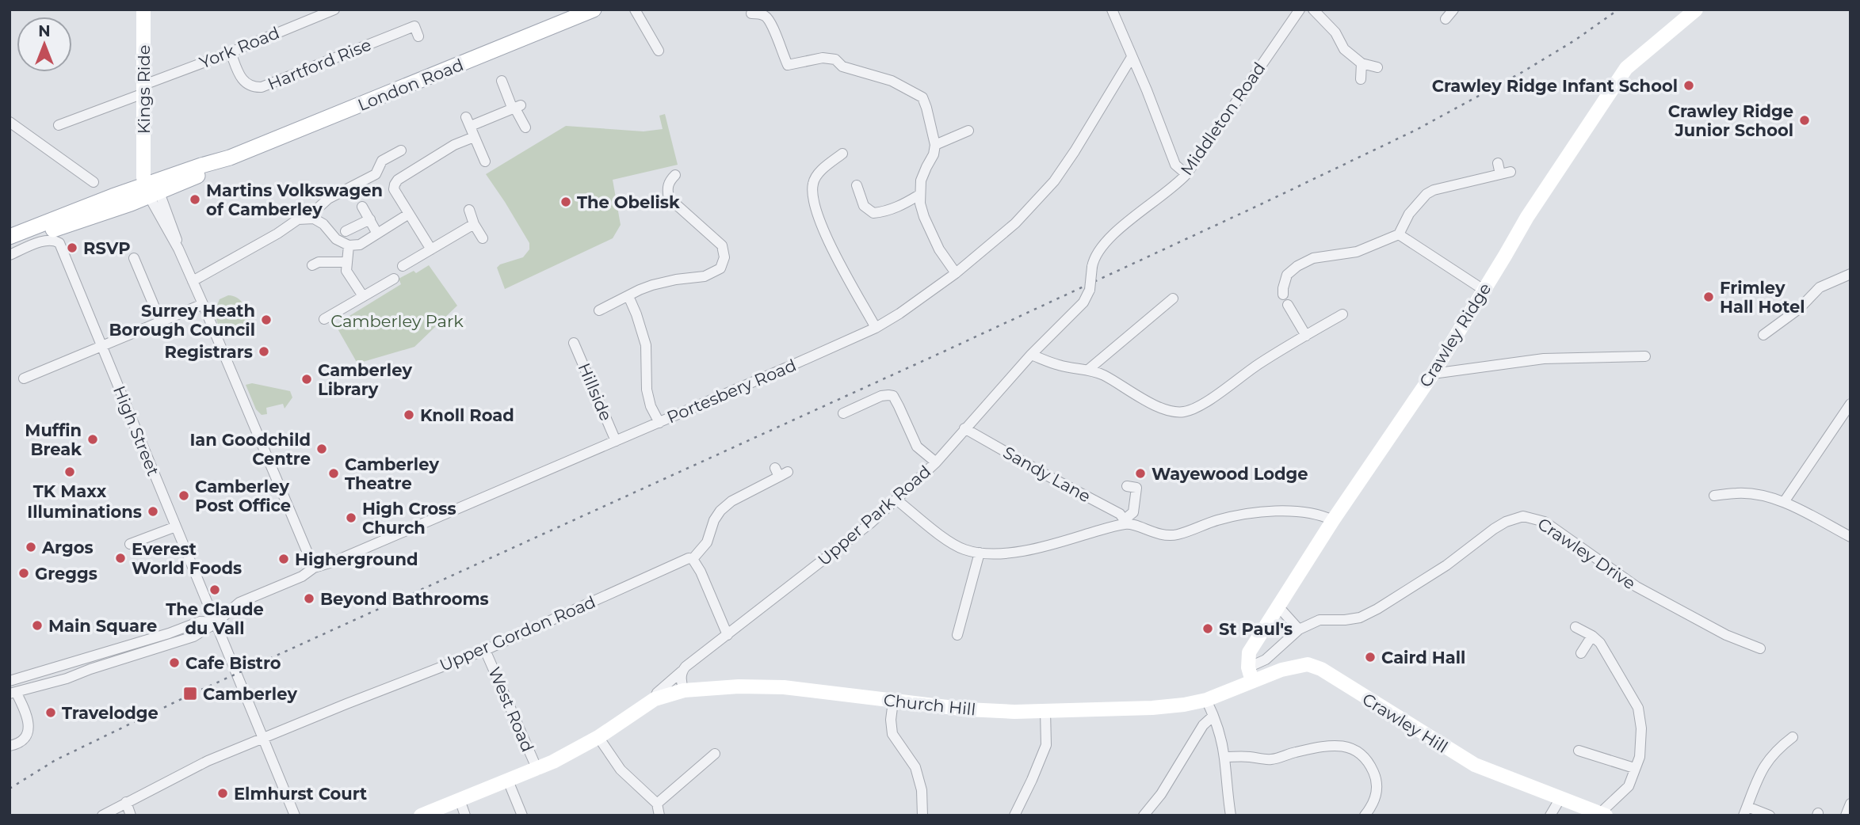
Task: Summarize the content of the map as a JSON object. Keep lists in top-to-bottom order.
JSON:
{
  "streets": {
    "main road": ["London Road"],
    "street": [
      "York Road",
      "Hartford Rise",
      "Kings Ride",
      "Middleton Road",
      "Crawley Ridge",
      "Portesbery Road",
      "Hillside",
      "High Street",
      "Sandy Lane",
      "Upper Park Road",
      "Crawley Drive",
      "Upper Gordon Road",
      "Church Hill",
      "West Road",
      "Crawley Hill"
    ]
  },
  "crossings": [
    ["York Road", "Hartford Rise"],
    ["York Road", "Kings Ride"],
    ["London Road", "Kings Ride"],
    ["Middleton Road", "Upper Park Road"],
    ["Crawley Ridge", "Sandy Lane"],
    ["Crawley Ridge", "Crawley Drive"],
    ["Crawley Ridge", "Crawley Hill"],
    ["Portesbery Road", "Hillside"],
    ["Portesbery Road", "High Street"],
    ["High Street", "Upper Gordon Road"],
    ["Sandy Lane", "Upper Park Road"],
    ["Upper Park Road", "Church Hill"],
    ["Upper Park Road", "West Road"],
    ["Crawley Drive", "Crawley Hill"],
    ["Upper Gordon Road", "West Road"],
    ["Church Hill", "Crawley Hill"]
  ],
  "parks": ["Camberley Park"],
  "places": {
    "other": [
      "Crawley Ridge Infant School",
      "Crawley Ridge Junior School",
      "Martins Volkswagen of Camberley",
      "The Obelisk",
      "RSVP",
      "Frimley Hall Hotel",
      "Surrey Heath Borough Council",
      "Registrars",
      "Camberley Library",
      "Knoll Road",
      "Muffin Break",
      "Ian Goodchild Centre",
      "TK Maxx",
      "Camberley Theatre",
      "Wayewood Lodge",
      "Camberley Post Office",
      "Illuminations",
      "High Cross Church",
      "Argos",
      "Everest World Foods",
      "Higherground",
      "Greggs",
      "The Claude du Vall",
      "Beyond Bathrooms",
      "Main Square",
      "St Paul's",
      "Caird Hall",
      "Cafe Bistro",
      "Travelodge",
      "Elmhurst Court"
    ],
    "transit": ["Camberley"]
  },
  "north": "top"
}
